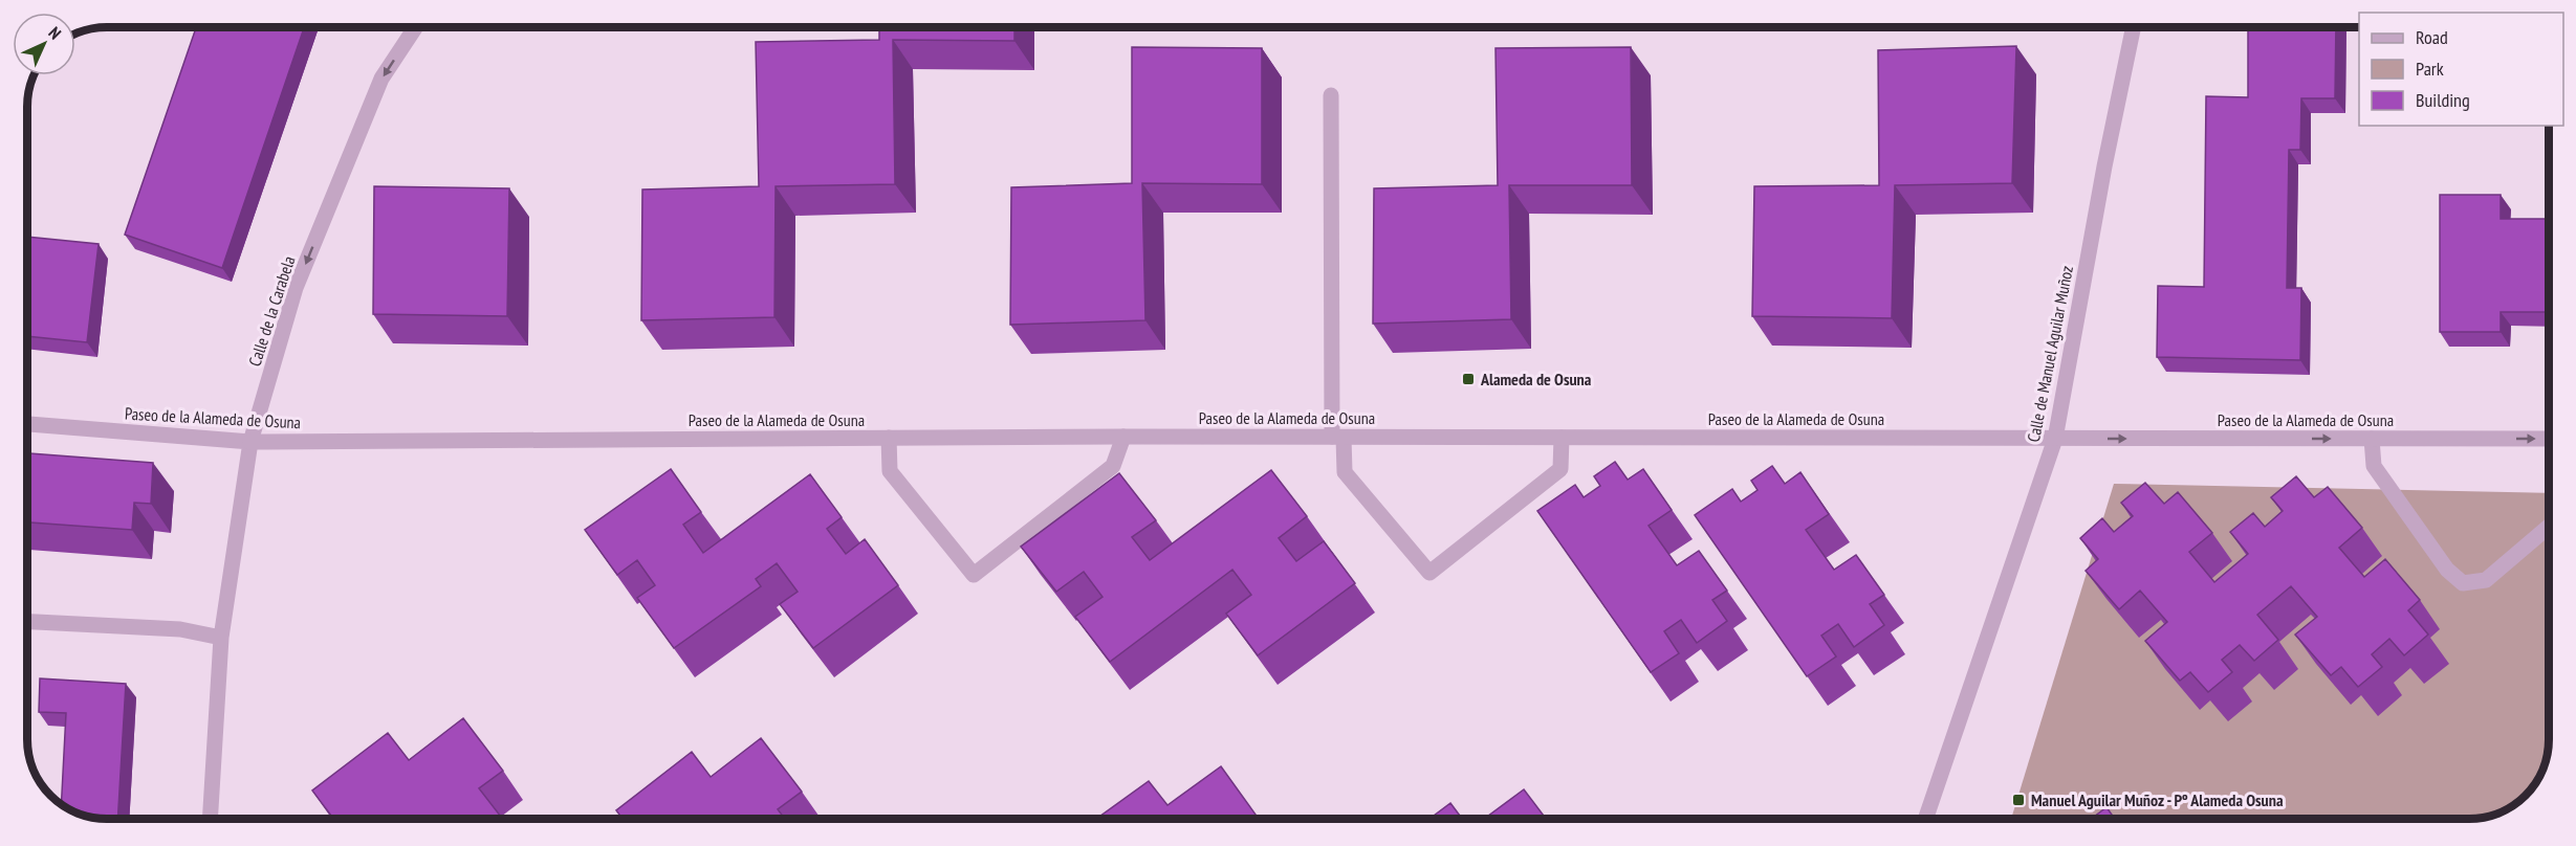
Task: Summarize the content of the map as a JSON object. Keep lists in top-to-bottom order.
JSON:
{
  "streets": {
    "street": ["Calle de la Carabela", "Calle de Manuel Aguilar Muñoz", "Paseo de la Alameda de Osuna"]
  },
  "crossings": [
    ["Calle de la Carabela", "Paseo de la Alameda de Osuna"],
    ["Calle de Manuel Aguilar Muñoz", "Paseo de la Alameda de Osuna"]
  ],
  "one_way": ["Calle de la Carabela"],
  "places": {
    "transit": ["Alameda de Osuna", "Manuel Aguilar Muñoz - Pº Alameda Osuna"]
  },
  "legend": ["Road", "Park", "Building"],
  "north": "top right"
}
